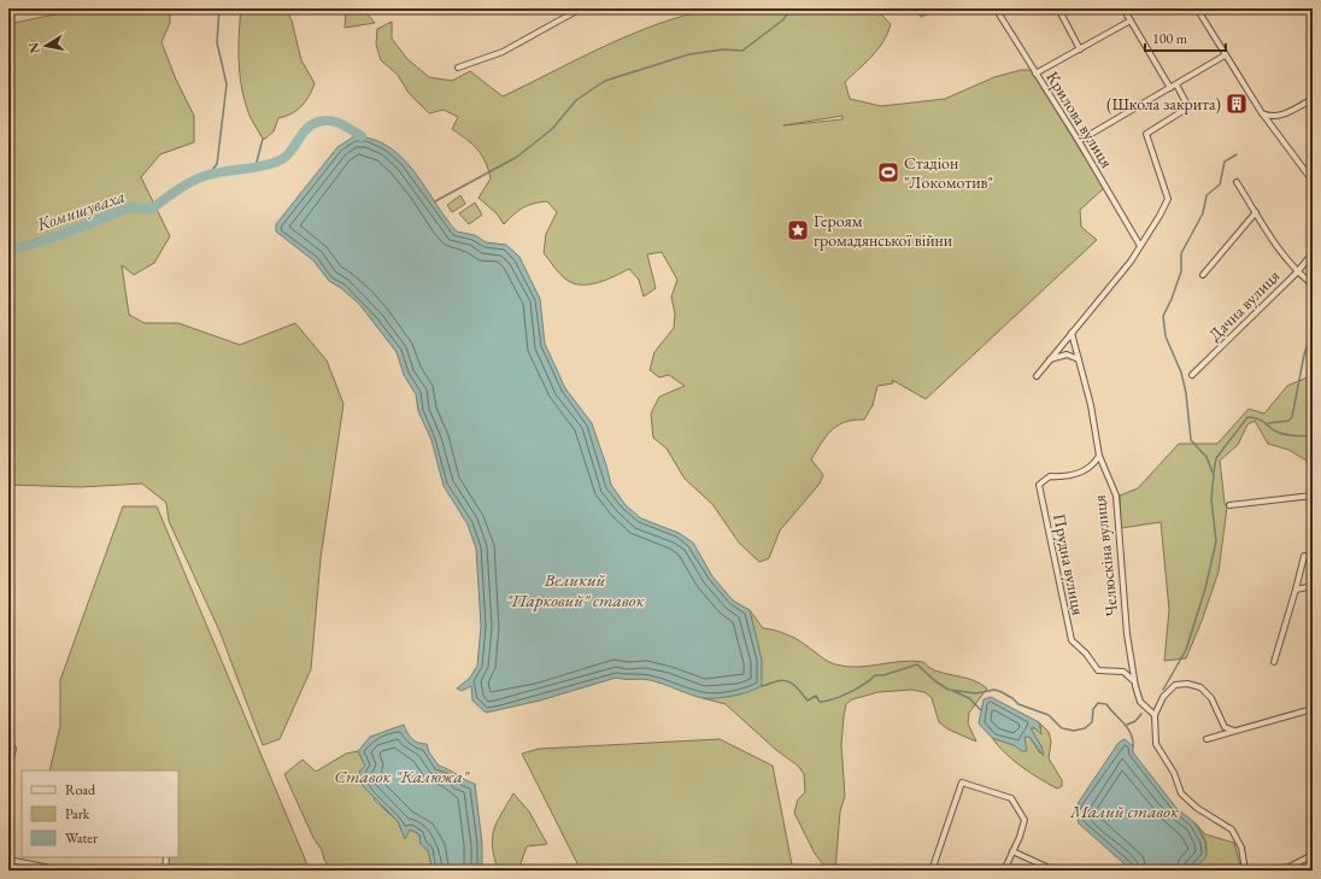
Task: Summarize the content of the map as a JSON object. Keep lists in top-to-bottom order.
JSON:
{
  "streets": {
    "street": [
      "Крилова вулиця",
      "Дачна вулиця",
      "Челюскіна вулиця",
      "Прудна вулиця"
    ]
  },
  "crossings": [
    ["Челюскіна вулиця", "Прудна вулиця"]
  ],
  "water": [
    "Комишуваха",
    "Великий \"Парковий\" ставок",
    "Ставок \"Калюжа\"",
    "Малий ставок"
  ],
  "places": {
    "building": ["(Школа закрита)"],
    "sports": ["Стадіон \"Локомотив\""],
    "place": ["Героям громадянської війни"]
  },
  "legend": ["Road", "Park", "Water"],
  "scale_bar": "100 m",
  "north": "left"
}
